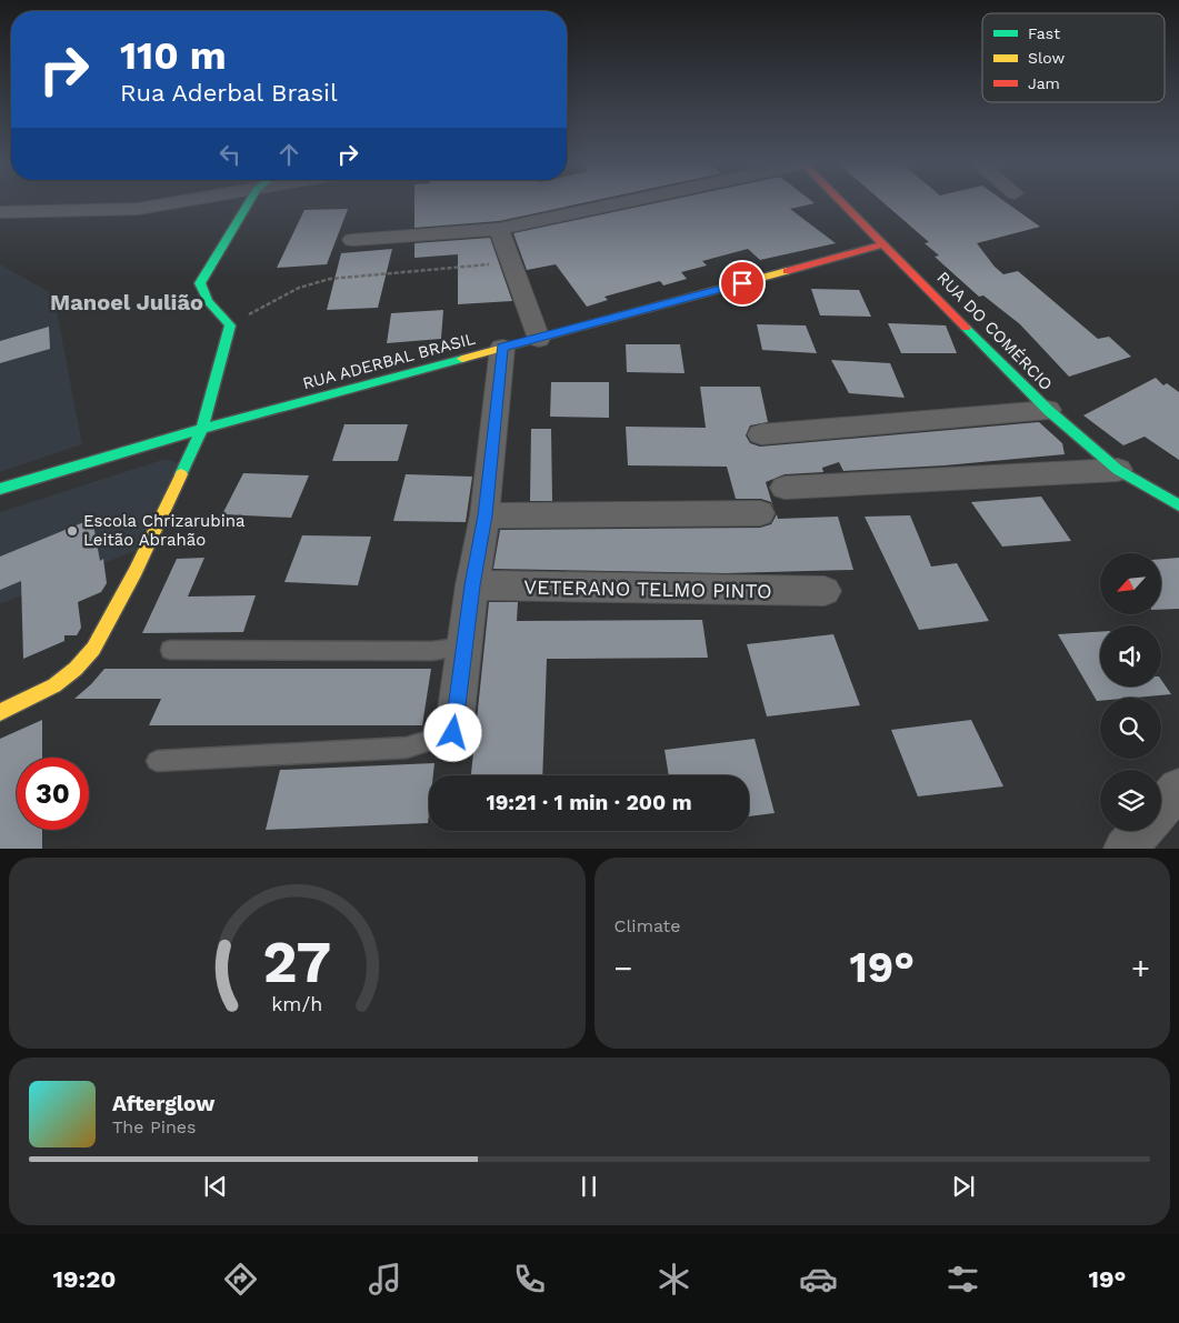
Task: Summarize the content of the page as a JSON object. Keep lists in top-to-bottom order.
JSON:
{
  "streets": {
    "street": ["RUA DO COMÉRCIO", "RUA ADERBAL BRASIL", "VETERANO TELMO PINTO"]
  },
  "crossings": [
    ["RUA DO COMÉRCIO", "RUA ADERBAL BRASIL"]
  ],
  "districts": ["Manoel Julião"],
  "places": ["Escola Chrizarubina Leitão Abrahão"],
  "legend": ["Fast", "Slow", "Jam"],
  "north": "bottom left",
  "page": {
    "turn": ["110 m", "Rua Aderbal Brasil"],
    "limit": "30",
    "trip": "19:21 · 1 min · 200 m",
    "tile": "Climate",
    "heat": ["−", "19°", "+"],
    "song": ["Afterglow", "The Pines"],
    "tabs": ["19:20", "19°"],
    "gauge": ["27", "km/h"]
  }
}
